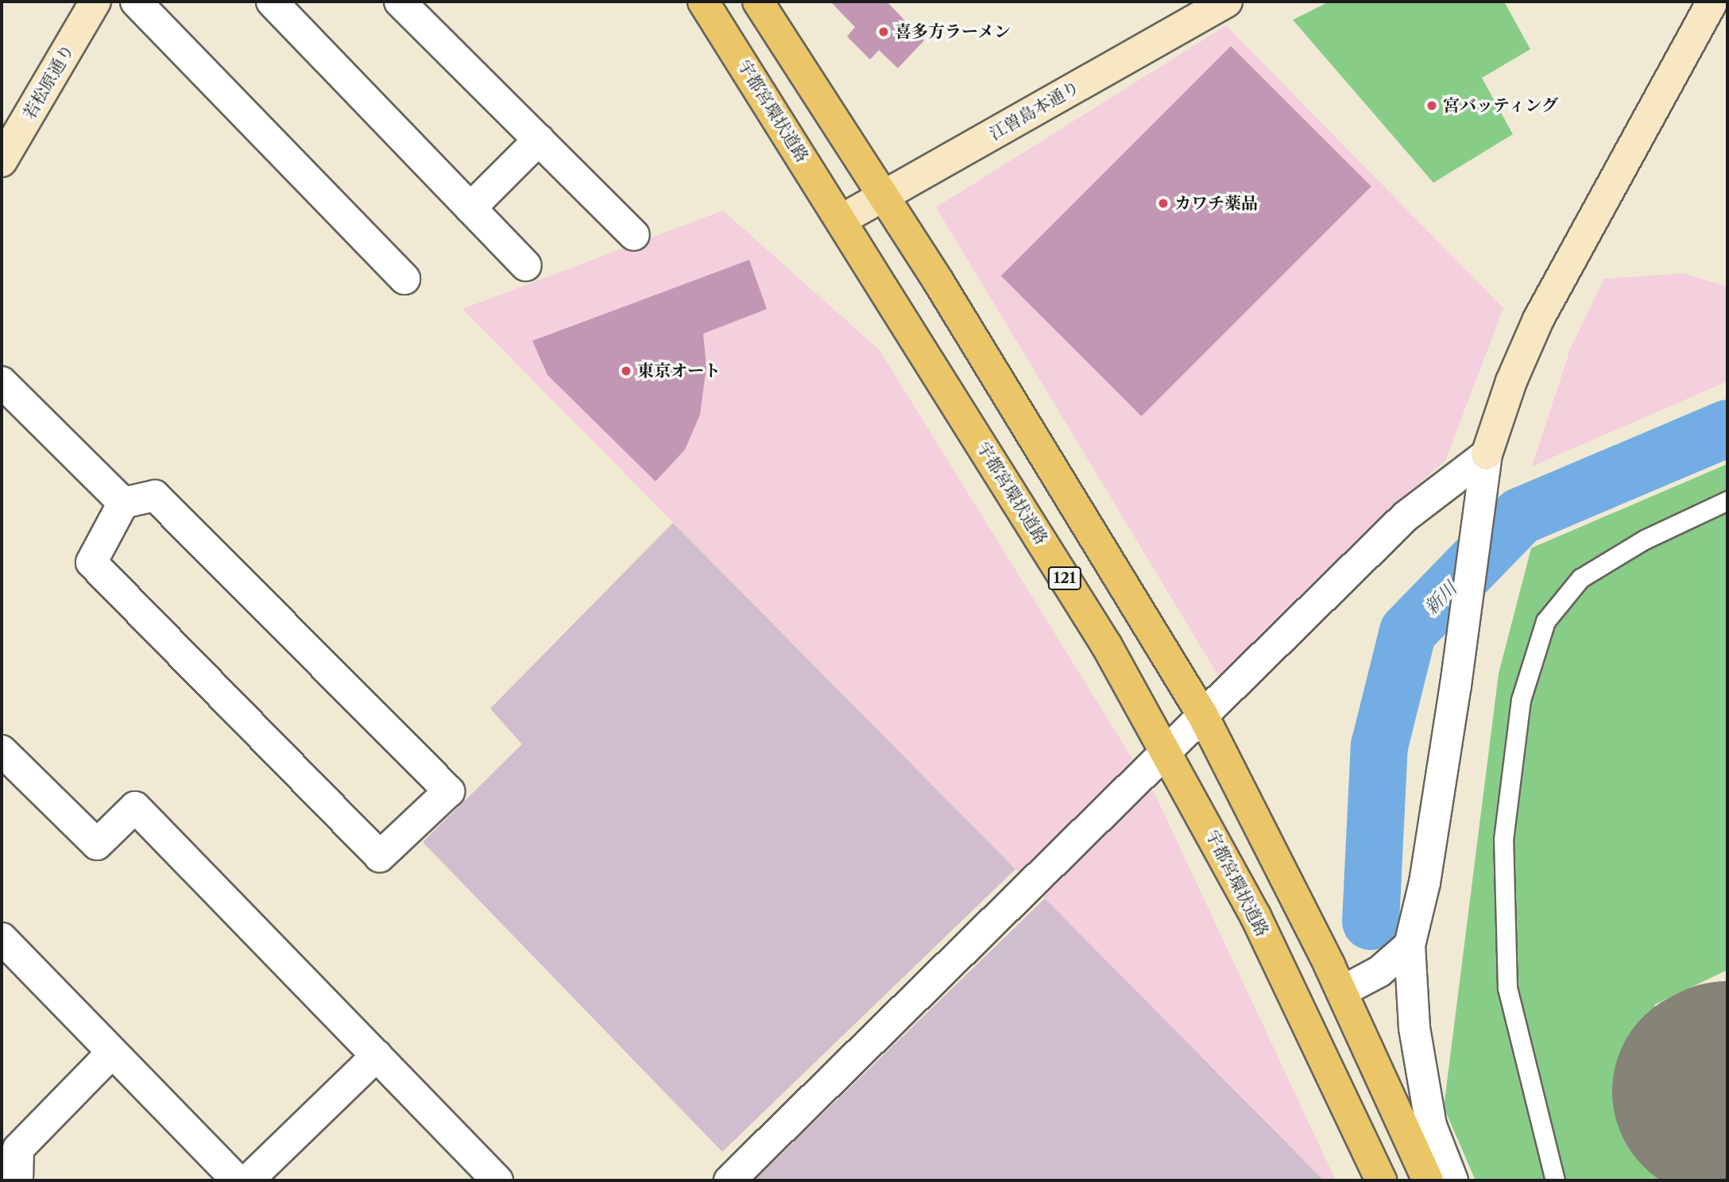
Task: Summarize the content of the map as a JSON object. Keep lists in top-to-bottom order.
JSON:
{
  "streets": {
    "highway": ["宇都宮環状道路", "121"],
    "street": ["若松原通り", "江曽島本通り"]
  },
  "crossings": [
    ["江曽島本通り", "宇都宮環状道路"]
  ],
  "water": ["新川"],
  "places": [
    "喜多方ラーメン",
    "宮バッティング",
    "カワチ薬品",
    "東京オート"
  ]
}
